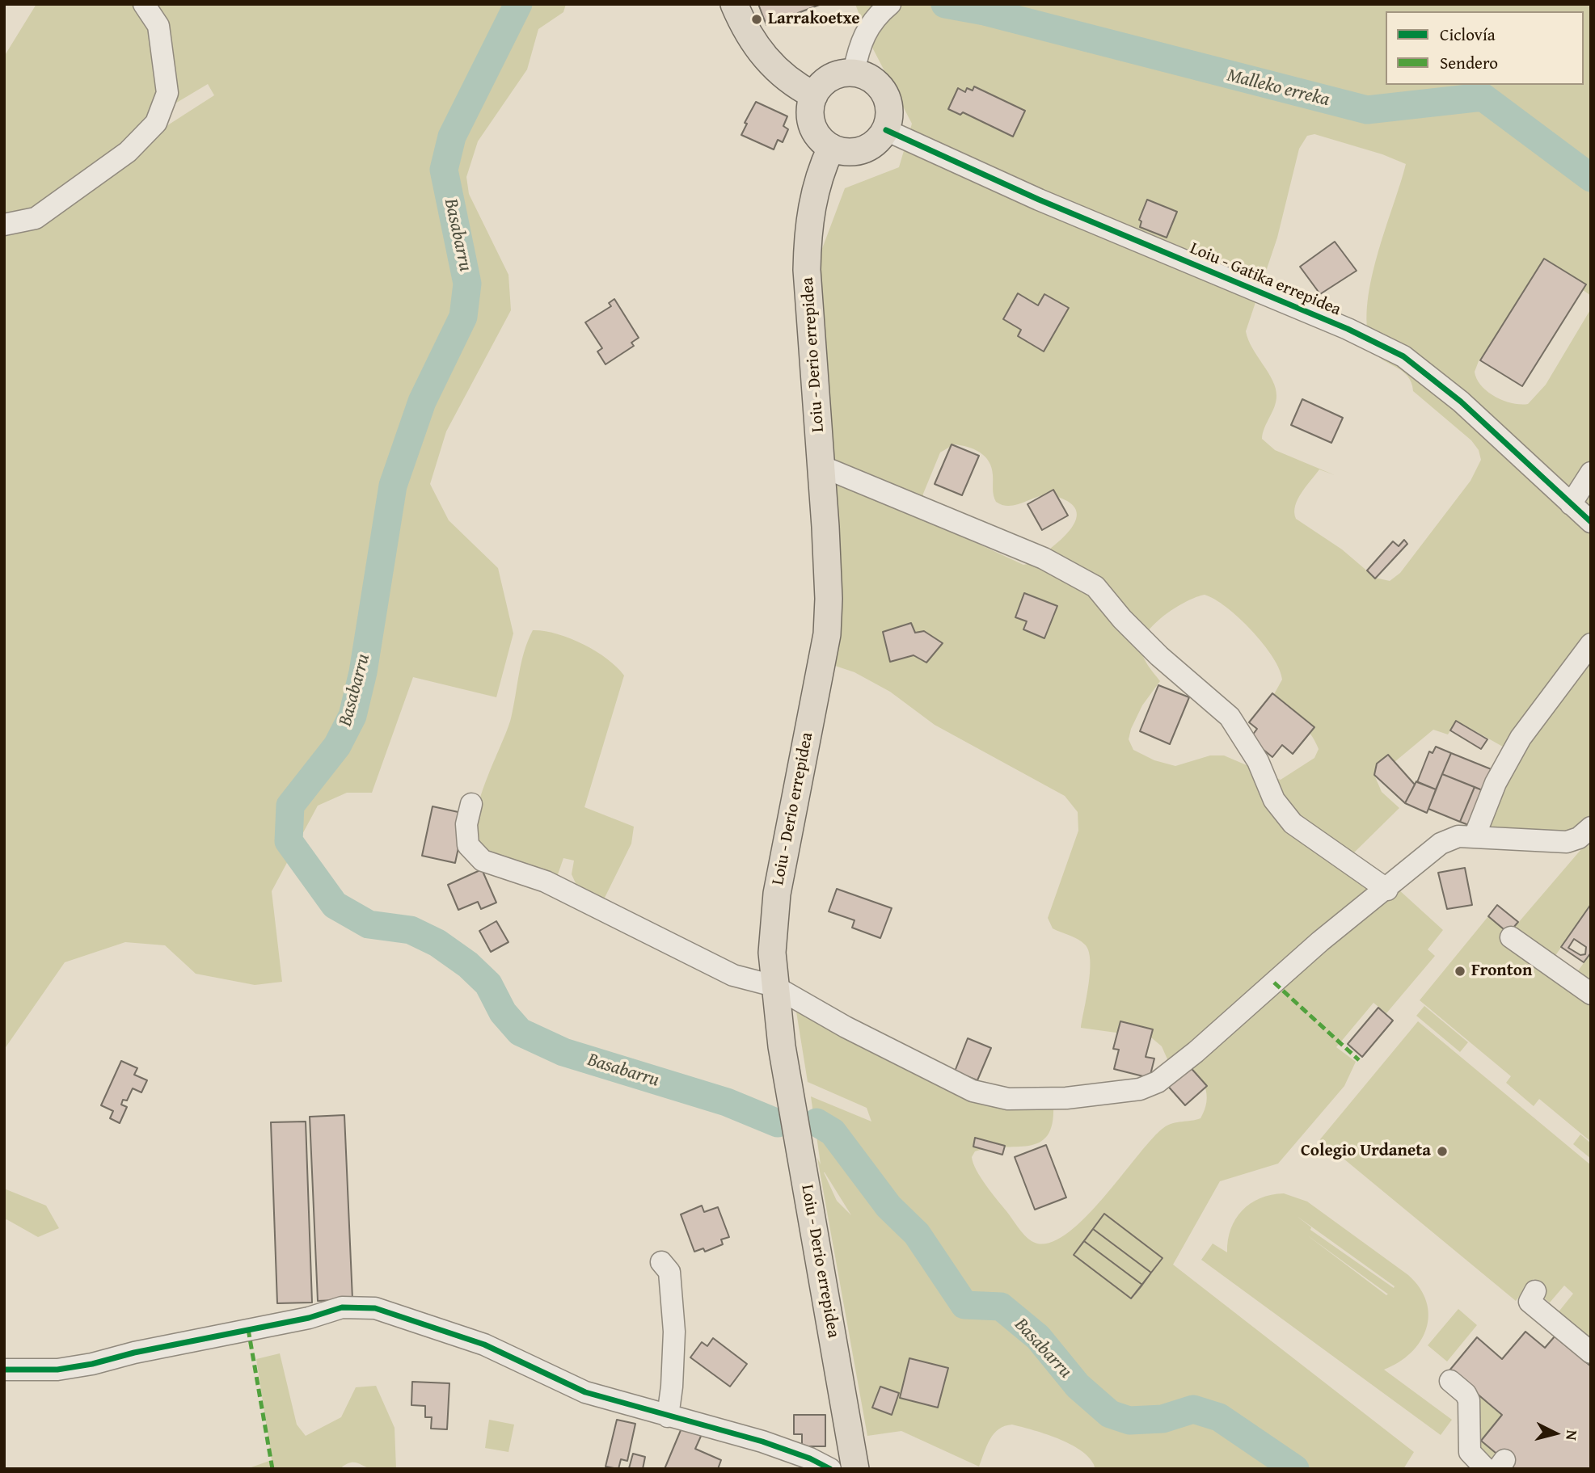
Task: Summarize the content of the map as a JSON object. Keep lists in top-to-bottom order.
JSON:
{
  "streets": {
    "main road": ["Loiu - Derio errepidea"],
    "street": ["Loiu - Gatika errepidea"]
  },
  "crossings": [
    ["Loiu - Gatika errepidea", "Loiu - Derio errepidea"]
  ],
  "water": ["Malleko erreka", "Basabarru"],
  "places": ["Larrakoetxe", "Fronton", "Colegio Urdaneta"],
  "legend": ["Ciclovía", "Sendero"],
  "north": "right"
}
